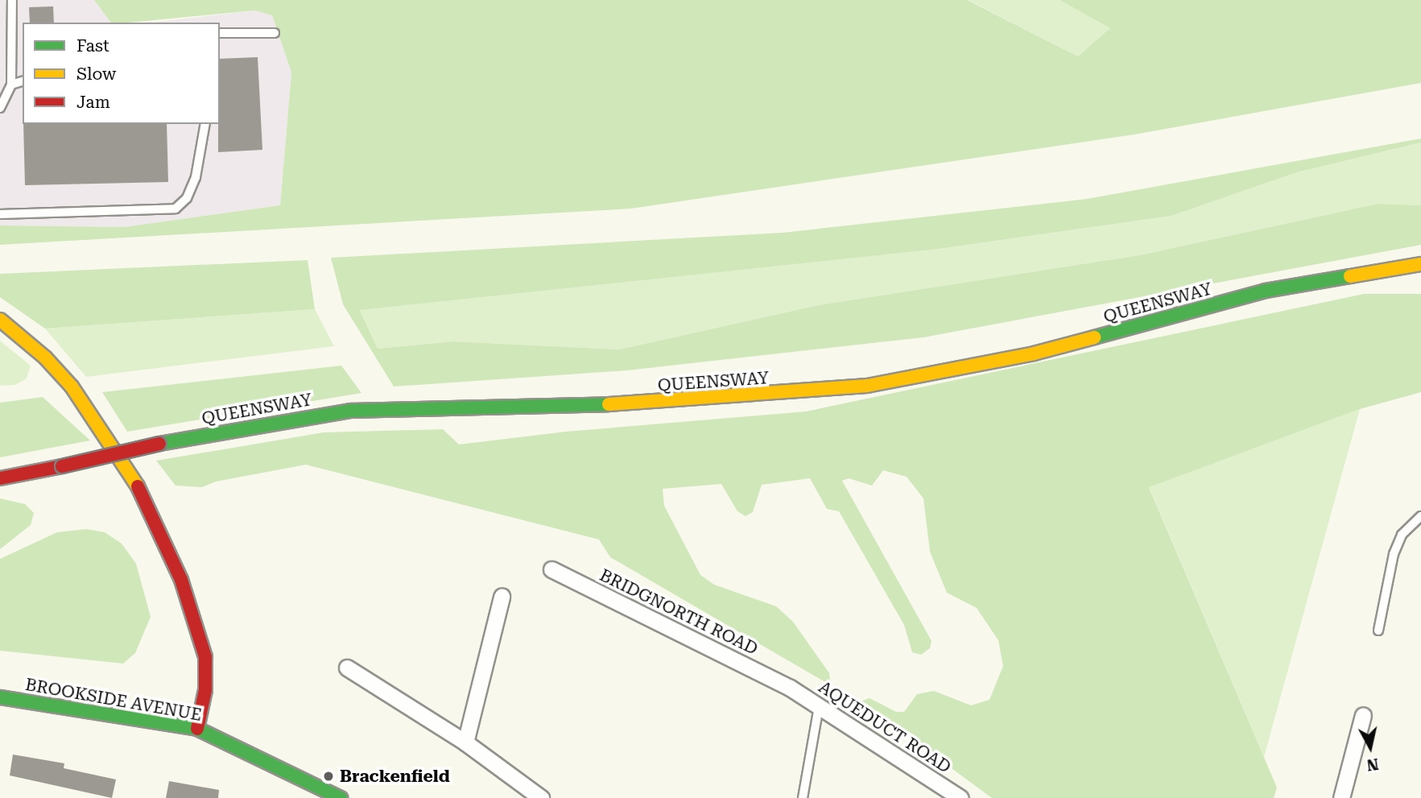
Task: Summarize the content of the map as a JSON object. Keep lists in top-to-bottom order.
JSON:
{
  "streets": {
    "main road": ["QUEENSWAY", "BROOKSIDE AVENUE"],
    "street": ["BRIDGNORTH ROAD", "AQUEDUCT ROAD"]
  },
  "crossings": [
    ["BRIDGNORTH ROAD", "AQUEDUCT ROAD"]
  ],
  "places": ["Brackenfield"],
  "legend": ["Fast", "Slow", "Jam"],
  "north": "bottom"
}
